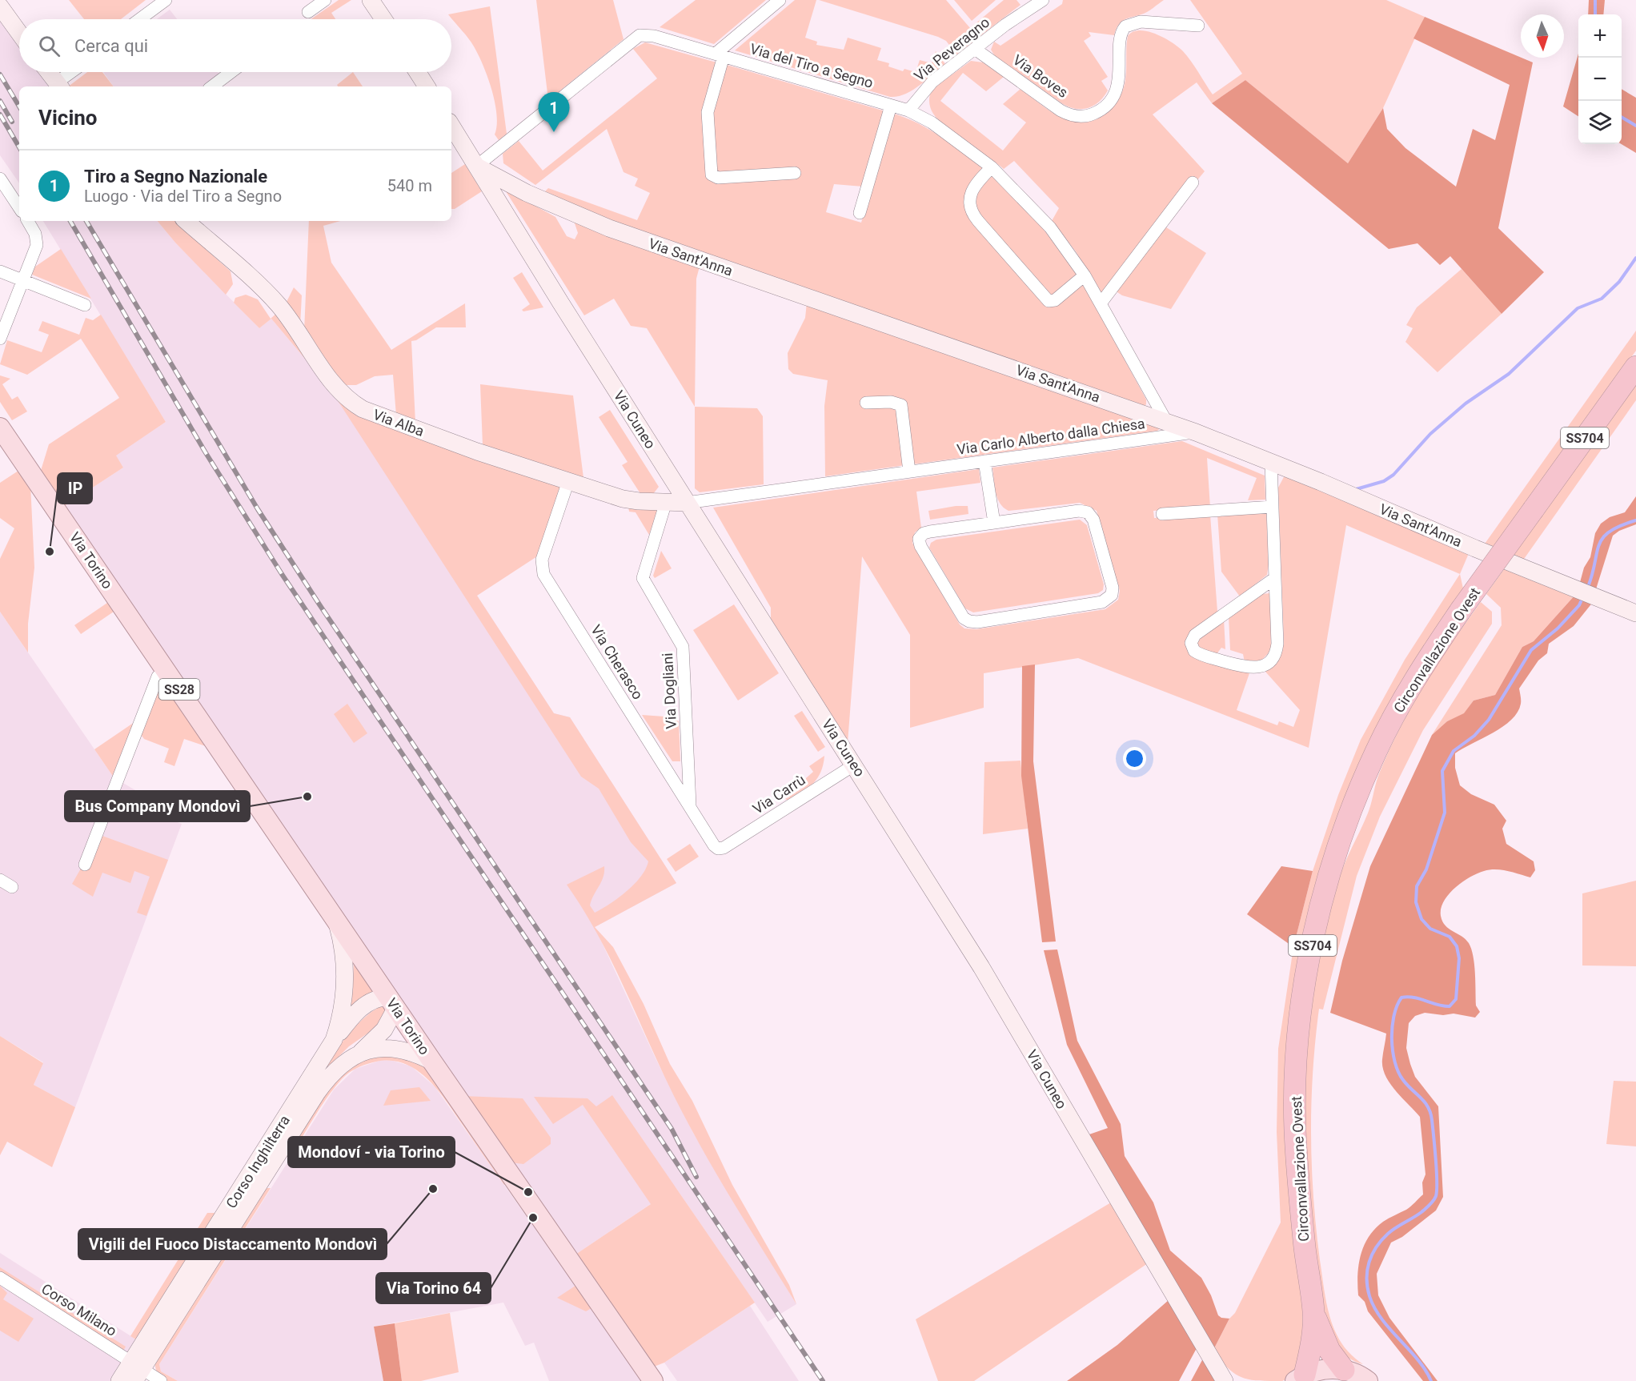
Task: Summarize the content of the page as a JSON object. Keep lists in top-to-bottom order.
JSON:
{
  "streets": {
    "highway": ["SS704", "Circonvallazione Ovest"],
    "main road": ["Via Torino", "SS28"],
    "street": [
      "Via Peveragno",
      "Via del Tiro a Segno",
      "Via Boves",
      "Via Sant'Anna",
      "Via Cuneo",
      "Via Alba",
      "Via Carlo Alberto dalla Chiesa",
      "Via Cherasco",
      "Via Dogliani",
      "Via Carrù",
      "Corso Inghilterra",
      "Corso Milano"
    ]
  },
  "crossings": [
    ["Via Peveragno", "Via del Tiro a Segno"],
    ["Via Peveragno", "Via Boves"],
    ["Via del Tiro a Segno", "Via Sant'Anna"],
    ["Via del Tiro a Segno", "Via Cuneo"],
    ["Via Sant'Anna", "Via Cuneo"],
    ["Via Sant'Anna", "Via Carlo Alberto dalla Chiesa"],
    ["Via Cuneo", "Via Alba"],
    ["Via Cuneo", "Via Carlo Alberto dalla Chiesa"],
    ["Via Cuneo", "Via Carrù"],
    ["Via Alba", "Via Carlo Alberto dalla Chiesa"],
    ["Via Alba", "Via Cherasco"],
    ["Via Alba", "Via Dogliani"],
    ["SS704", "Circonvallazione Ovest"],
    ["Via Torino", "Corso Inghilterra"],
    ["Via Cherasco", "Via Dogliani"],
    ["Via Cherasco", "Via Carrù"],
    ["Corso Inghilterra", "Corso Milano"]
  ],
  "places": [
    "IP",
    "Bus Company Mondovì",
    "Vigili del Fuoco Distaccamento Mondovì",
    "Mondoví - via Torino",
    "Via Torino 64"
  ],
  "north": "bottom",
  "page": {
    "map_buttons": ["+", "−"],
    "search": "Cerca qui",
    "heading": "Vicino",
    "pins": "1",
    "list": [
      {
        "mark": "1",
        "name": "Tiro a Segno Nazionale",
        "note": "Luogo · Via del Tiro a Segno",
        "value": "540 m"
      }
    ]
  }
}
